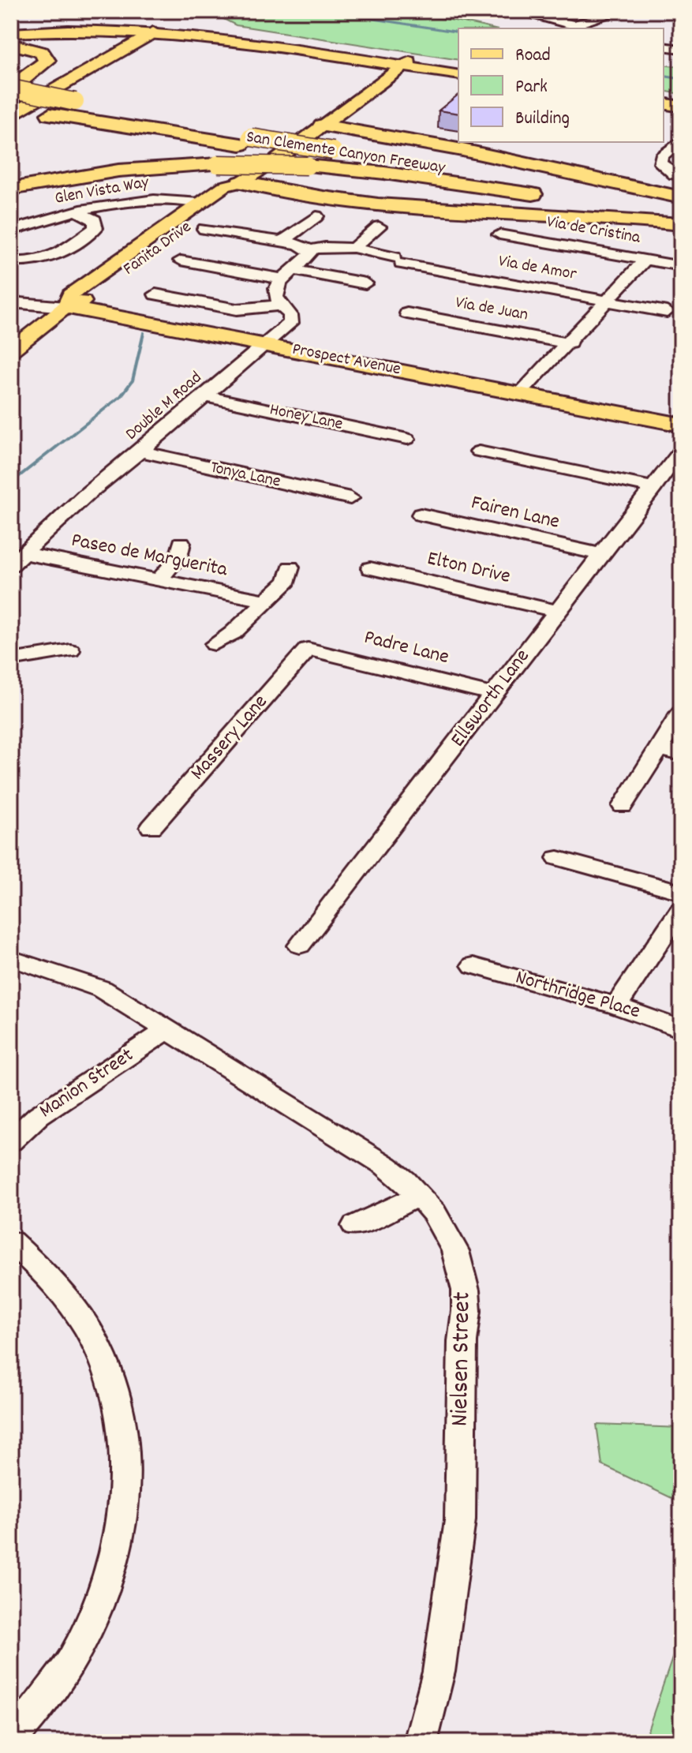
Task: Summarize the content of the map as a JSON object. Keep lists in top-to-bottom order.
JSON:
{
  "streets": {
    "highway": ["San Clemente Canyon Freeway"],
    "main road": ["Fanita Drive", "Prospect Avenue"],
    "street": [
      "Glen Vista Way",
      "Via de Cristina",
      "Via de Amor",
      "Via de Juan",
      "Double M Road",
      "Honey Lane",
      "Tonya Lane",
      "Fairen Lane",
      "Paseo de Marguerita",
      "Elton Drive",
      "Padre Lane",
      "Ellsworth Lane",
      "Massery Lane",
      "Northridge Place",
      "Manion Street",
      "Nielsen Street"
    ]
  },
  "crossings": [
    ["Glen Vista Way", "Fanita Drive"],
    ["Fanita Drive", "Prospect Avenue"],
    ["Prospect Avenue", "Double M Road"],
    ["Double M Road", "Honey Lane"],
    ["Double M Road", "Tonya Lane"],
    ["Double M Road", "Paseo de Marguerita"],
    ["Fairen Lane", "Ellsworth Lane"],
    ["Elton Drive", "Ellsworth Lane"],
    ["Padre Lane", "Ellsworth Lane"],
    ["Padre Lane", "Massery Lane"],
    ["Manion Street", "Nielsen Street"]
  ],
  "legend": ["Road", "Park", "Building"]
}
